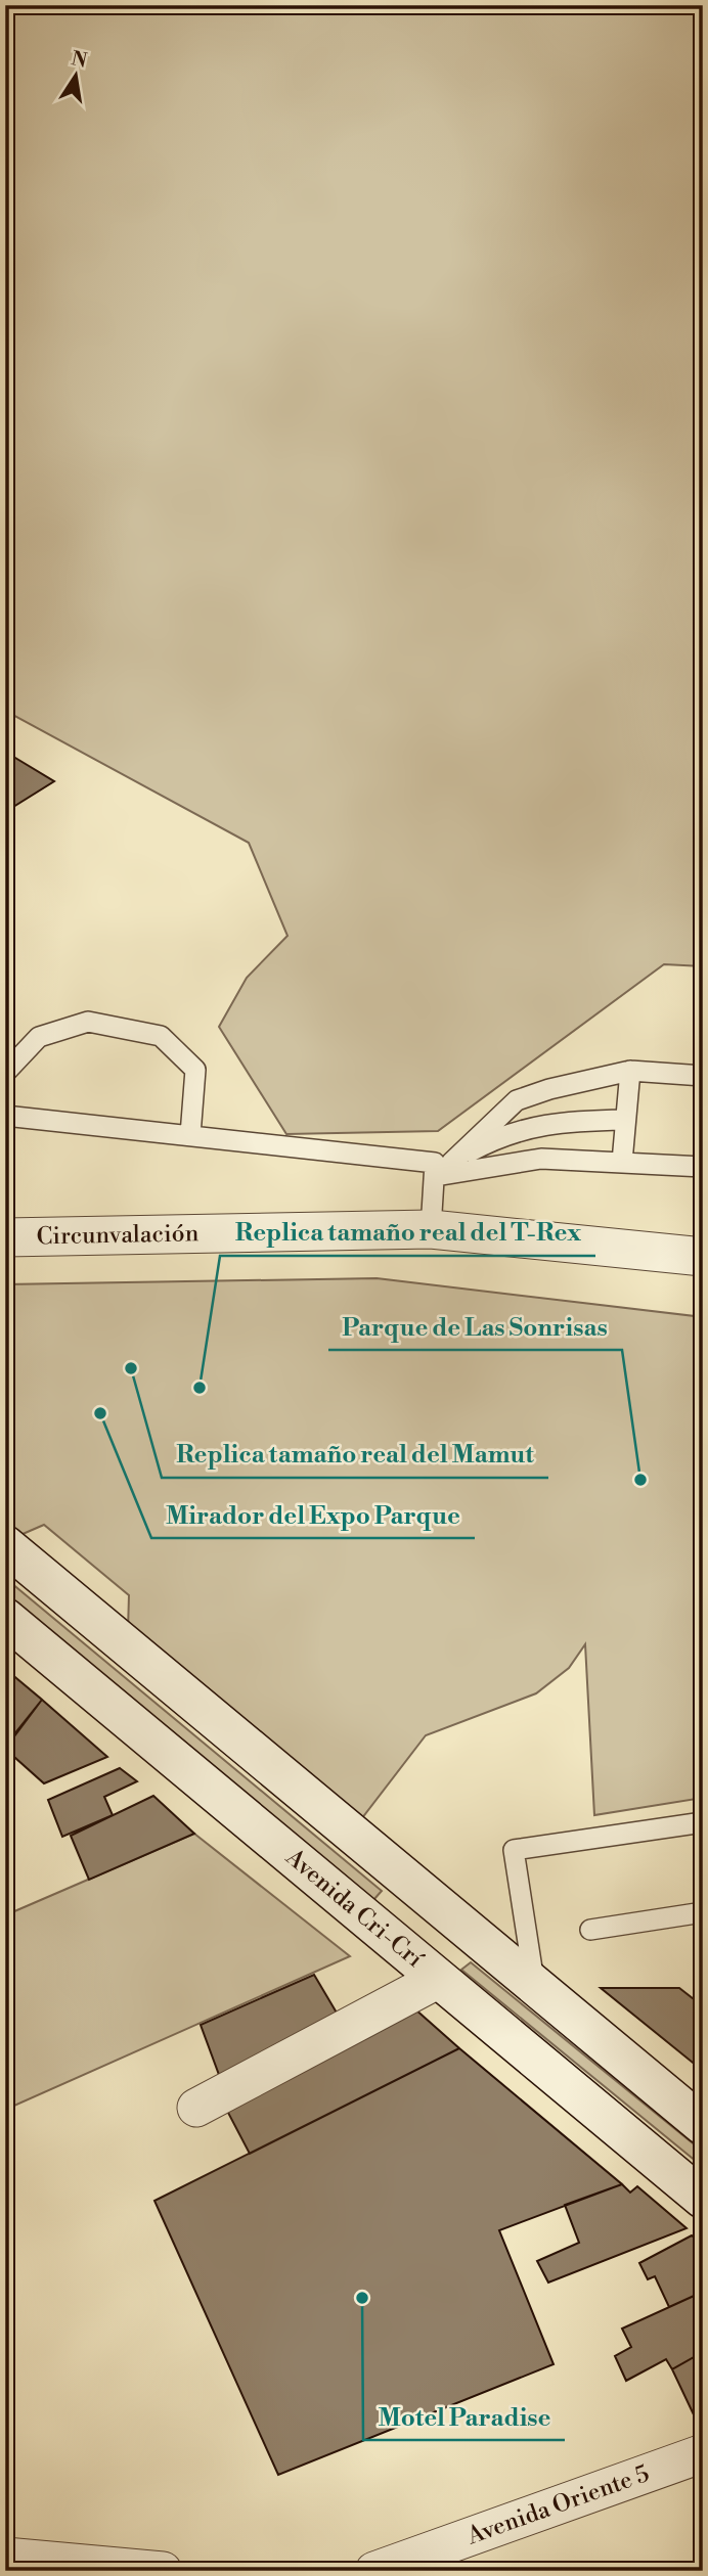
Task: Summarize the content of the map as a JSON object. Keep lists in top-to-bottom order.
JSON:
{
  "streets": {
    "main road": ["Avenida Cri-Crí"],
    "street": ["Circunvalación", "Avenida Oriente 5"]
  },
  "places": [
    "Replica tamaño real del Mamut",
    "Replica tamaño real del T-Rex",
    "Mirador del Expo Parque",
    "Parque de Las Sonrisas",
    "Motel Paradise"
  ],
  "north": "top"
}
